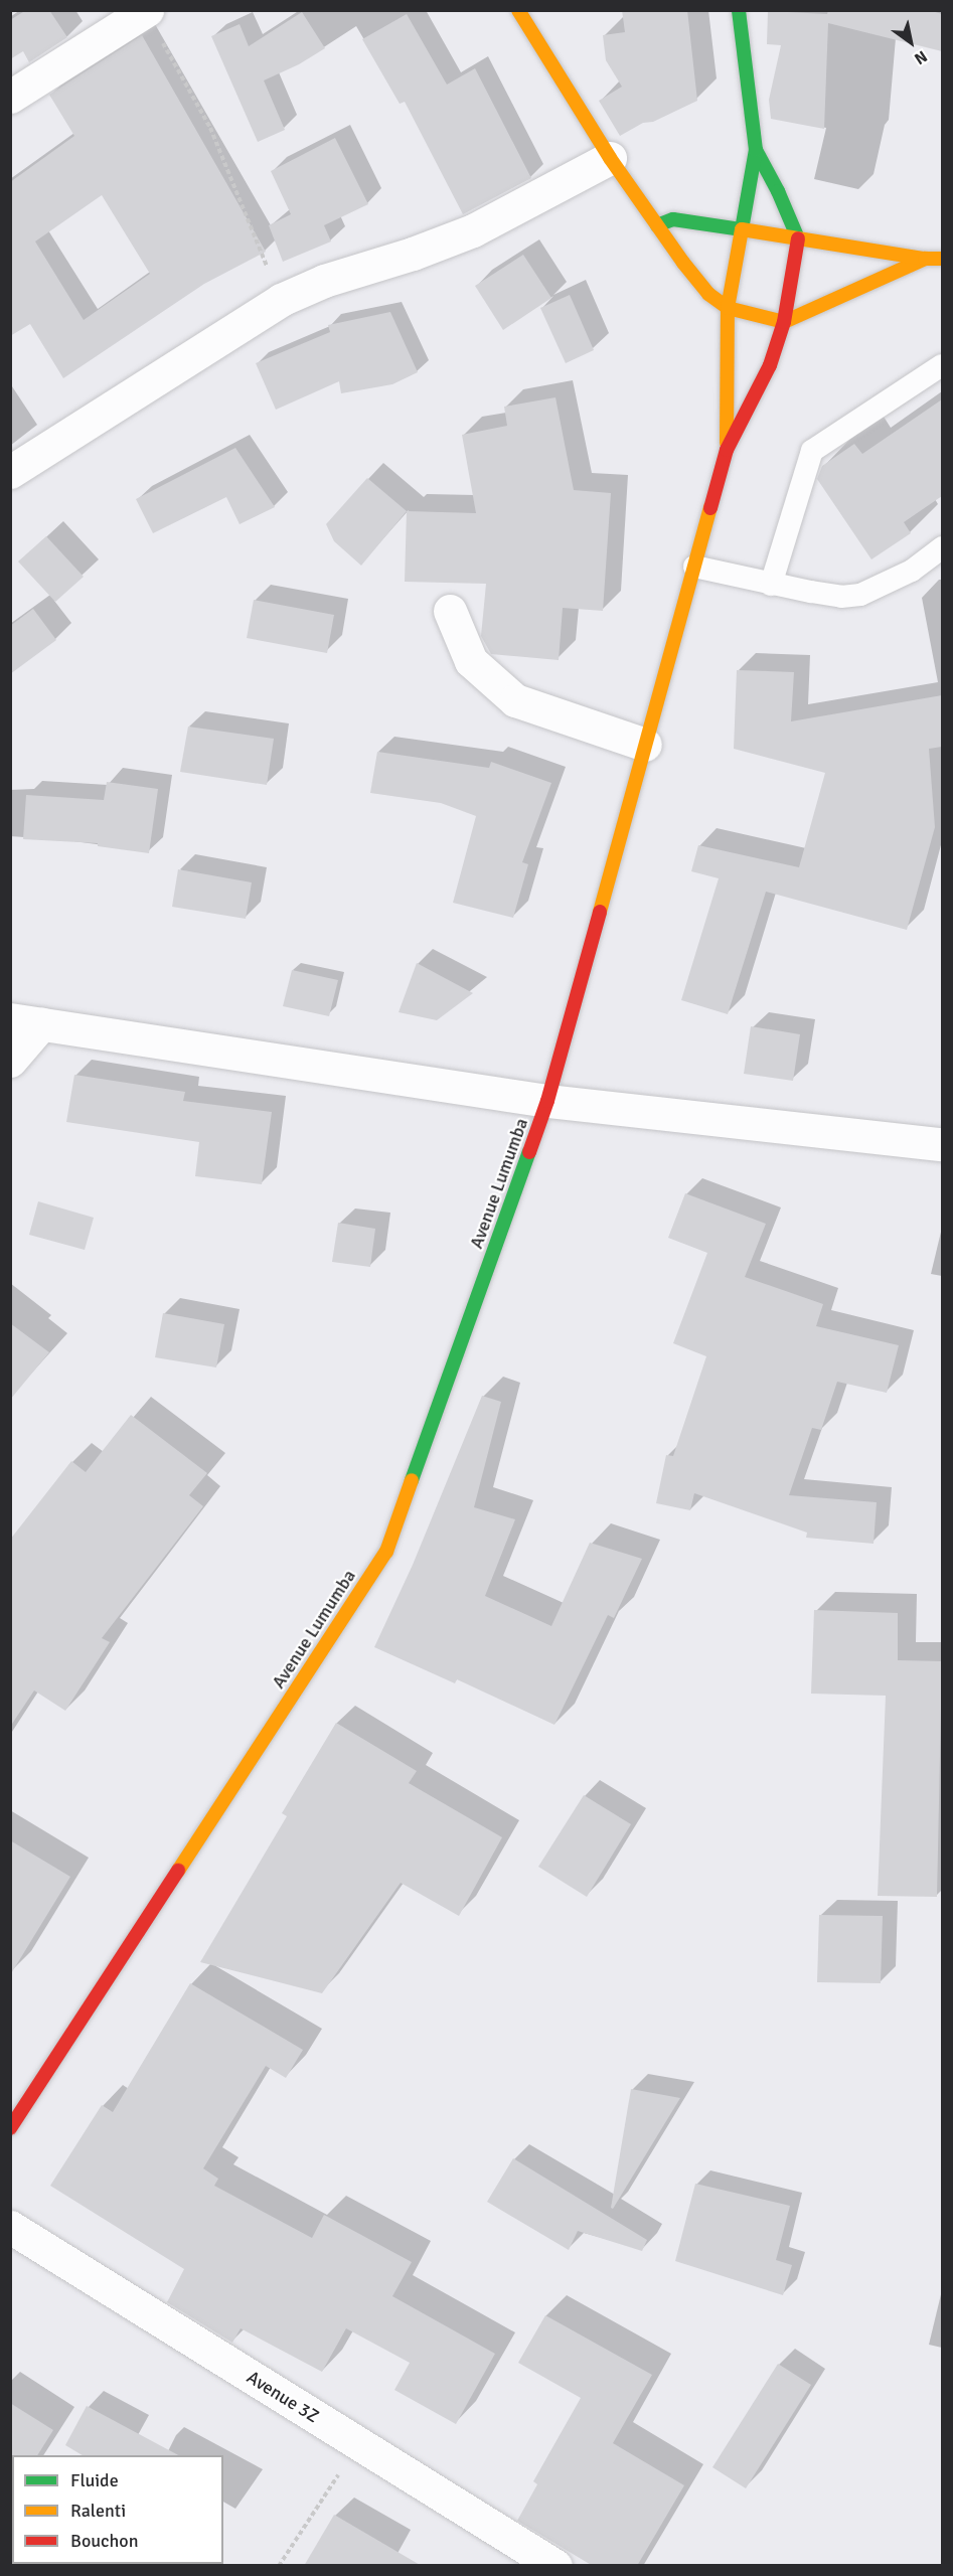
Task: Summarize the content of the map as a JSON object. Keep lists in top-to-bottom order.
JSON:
{
  "streets": {
    "main road": ["Avenue Lumumba"],
    "street": ["Avenue 3Z"]
  },
  "legend": ["Fluide", "Ralenti", "Bouchon"],
  "north": "bottom right"
}
